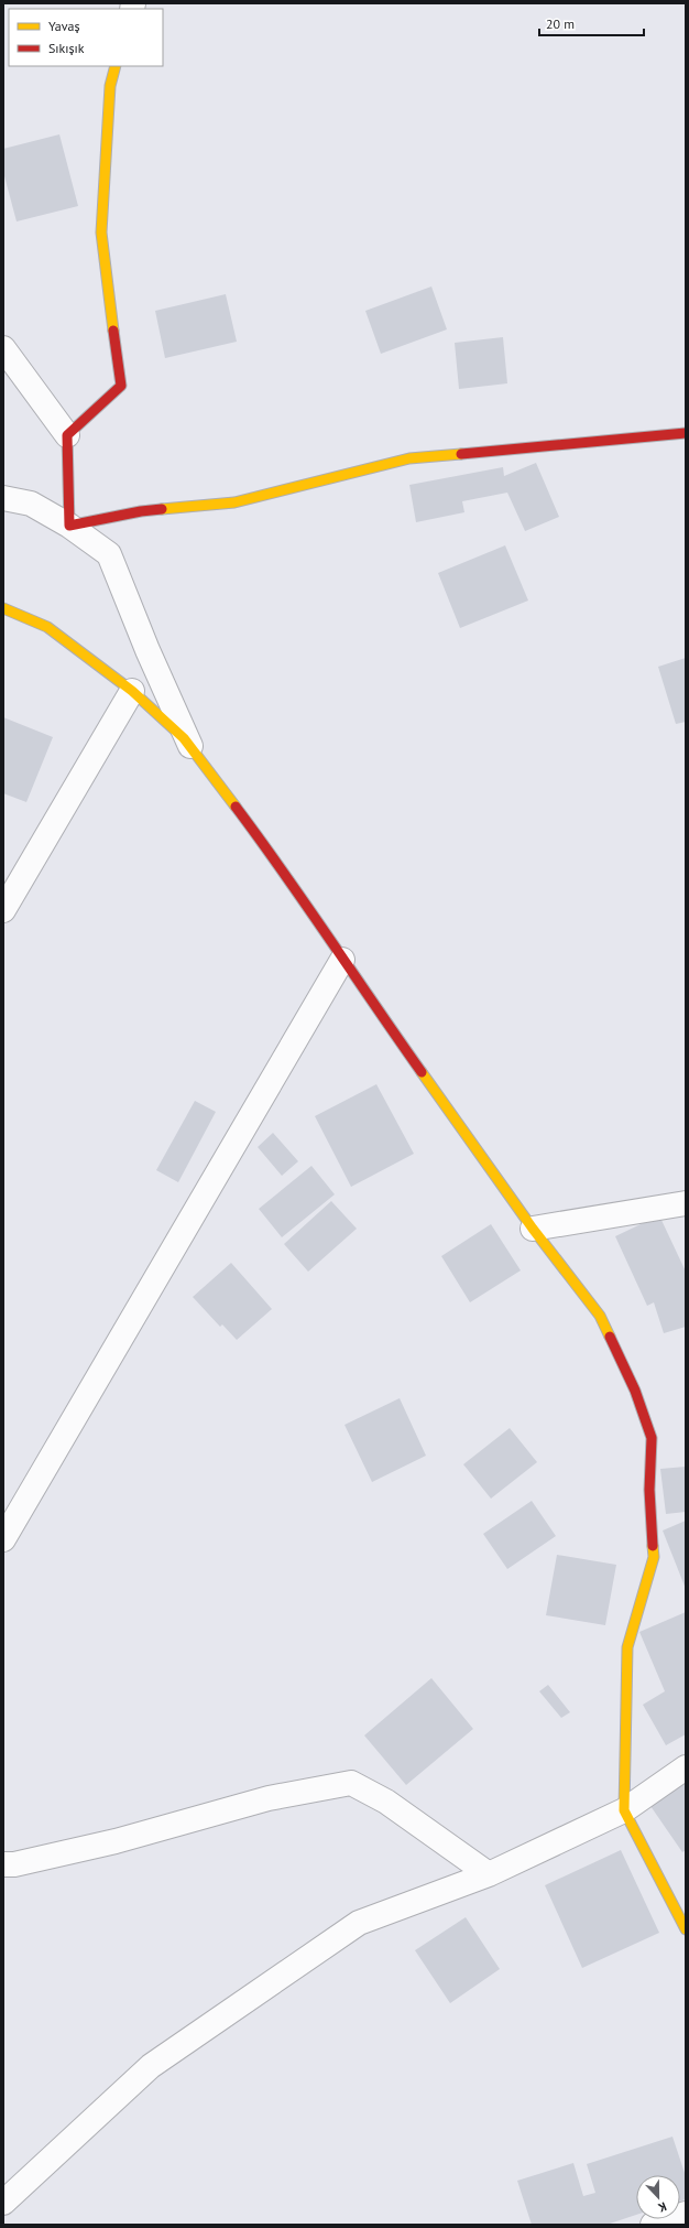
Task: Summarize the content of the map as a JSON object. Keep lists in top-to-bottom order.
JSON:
{
  "legend": ["Yavaş", "Sıkışık"],
  "scale_bar": "20 m",
  "north": "bottom"
}
